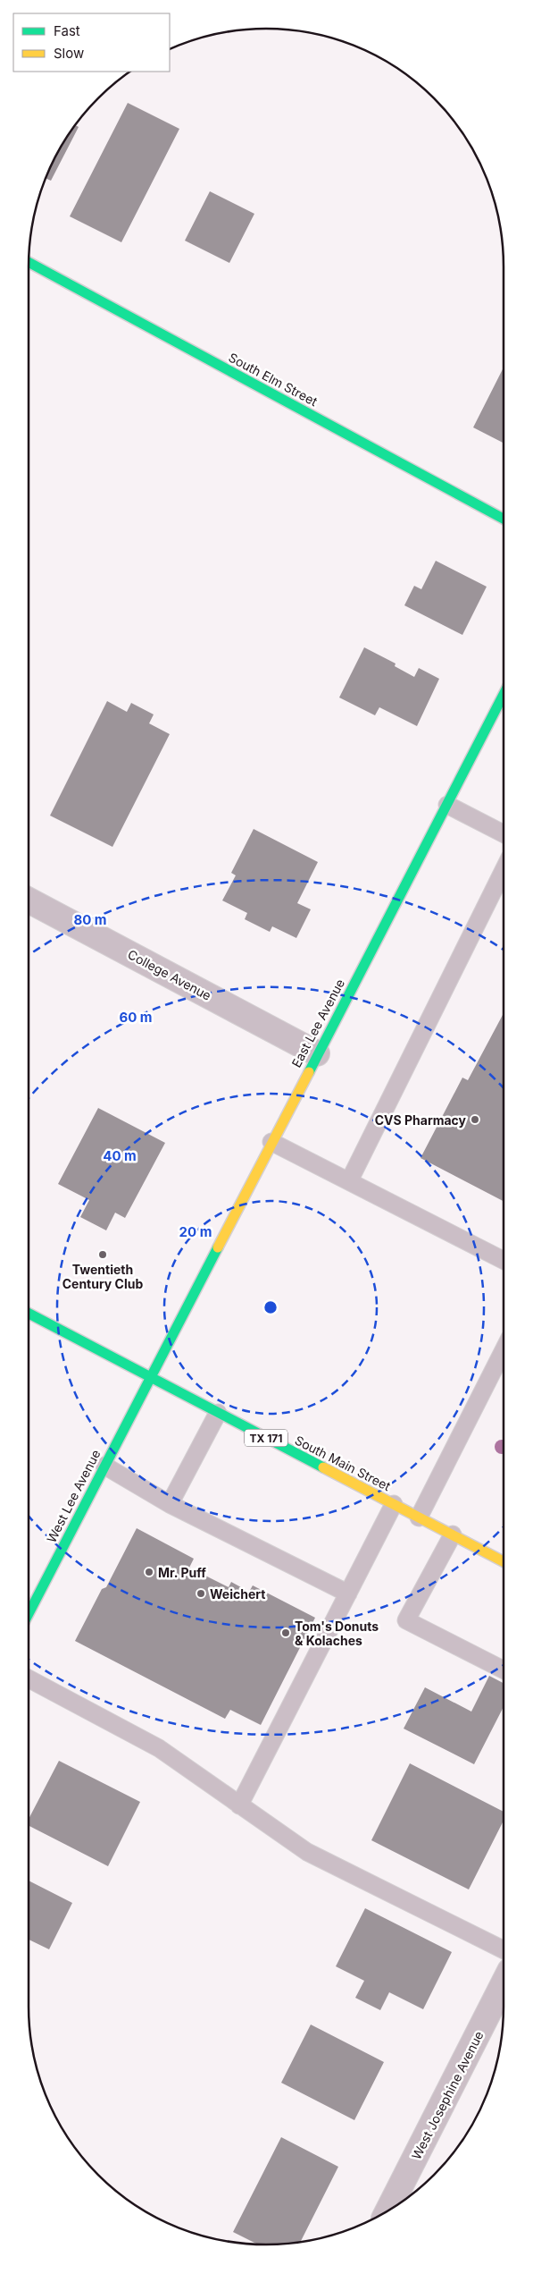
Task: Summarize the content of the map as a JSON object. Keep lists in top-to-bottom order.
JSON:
{
  "streets": {
    "street": [
      "South Elm Street",
      "College Avenue",
      "East Lee Avenue",
      "TX 171",
      "South Main Street",
      "West Lee Avenue",
      "West Josephine Avenue"
    ]
  },
  "crossings": [
    ["College Avenue", "East Lee Avenue"],
    ["East Lee Avenue", "South Main Street"],
    ["East Lee Avenue", "West Lee Avenue"],
    ["South Main Street", "West Lee Avenue"]
  ],
  "places": [
    "CVS Pharmacy",
    "Twentieth Century Club",
    "Mr. Puff",
    "Weichert",
    "Tom's Donuts & Kolaches"
  ],
  "legend": ["Fast", "Slow"],
  "rings": [
    "80 m",
    "60 m",
    "40 m",
    "20 m"
  ]
}
